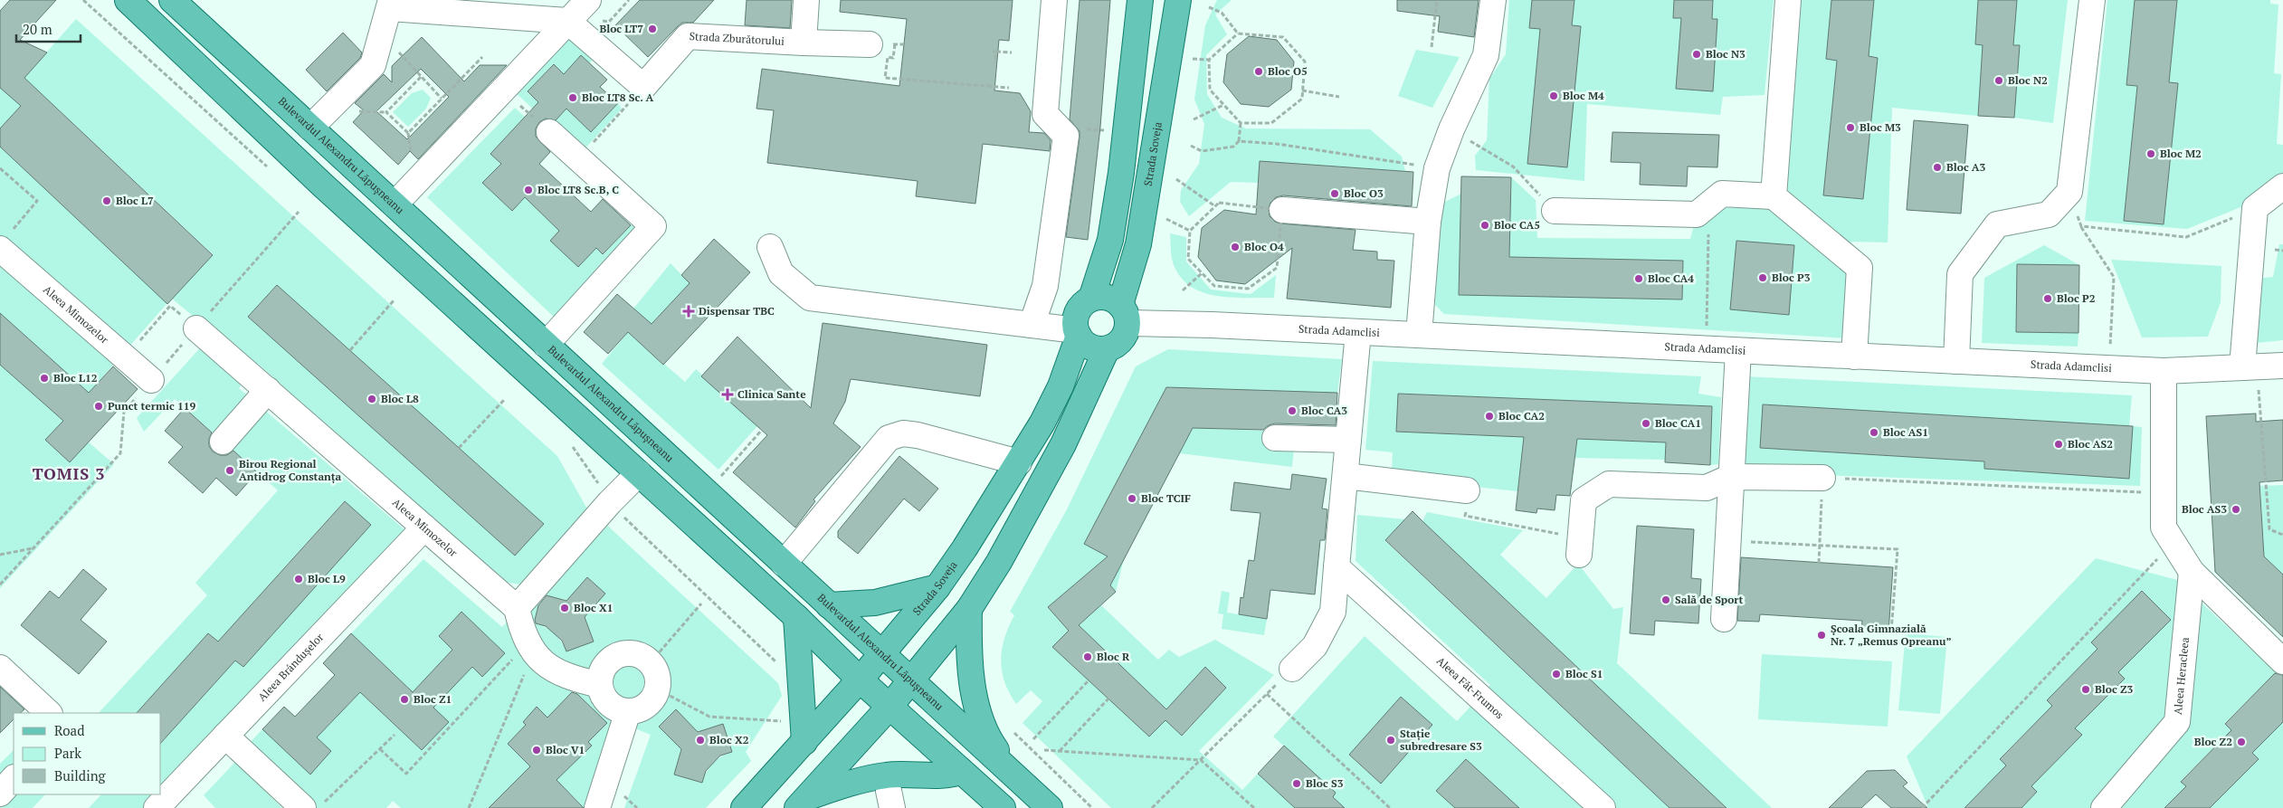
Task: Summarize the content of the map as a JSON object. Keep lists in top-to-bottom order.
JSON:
{
  "streets": {
    "main road": ["Strada Soveja", "Bulevardul Alexandru Lăpușneanu"],
    "street": [
      "Strada Zburătorului",
      "Aleea Mimozelor",
      "Strada Adamclisi",
      "Aleea Brândușelor",
      "Aleea Heracleea",
      "Aleea Făt-Frumos"
    ]
  },
  "crossings": [
    ["Strada Soveja", "Bulevardul Alexandru Lăpușneanu"],
    ["Strada Soveja", "Strada Adamclisi"],
    ["Aleea Mimozelor", "Aleea Brândușelor"]
  ],
  "districts": ["TOMIS 3"],
  "places": {
    "other": [
      "Bloc LT7",
      "Bloc N3",
      "Bloc O5",
      "Bloc N2",
      "Bloc M4",
      "Bloc LT8 Sc. A",
      "Bloc M3",
      "Bloc M2",
      "Bloc A3",
      "Bloc LT8 Sc.B, C",
      "Bloc O3",
      "Bloc L7",
      "Bloc CA5",
      "Bloc O4",
      "Bloc P3",
      "Bloc CA4",
      "Bloc P2",
      "Bloc L12",
      "Bloc L8",
      "Punct termic 119",
      "Bloc CA3",
      "Bloc CA2",
      "Bloc CA1",
      "Bloc AS1",
      "Bloc AS2",
      "Birou Regional Antidrog Constanța",
      "Bloc TCIF",
      "Bloc AS3",
      "Bloc L9",
      "Sală de Sport",
      "Bloc X1",
      "Școala Gimnazială Nr. 7 „Remus Opreanu”",
      "Bloc R",
      "Bloc S1",
      "Bloc Z3",
      "Bloc Z1",
      "Bloc X2",
      "Stație subredresare S3",
      "Bloc Z2",
      "Bloc V1",
      "Bloc S3"
    ],
    "health": ["Dispensar TBC", "Clinica Sante"]
  },
  "legend": ["Road", "Park", "Building"],
  "scale_bar": "20 m"
}
